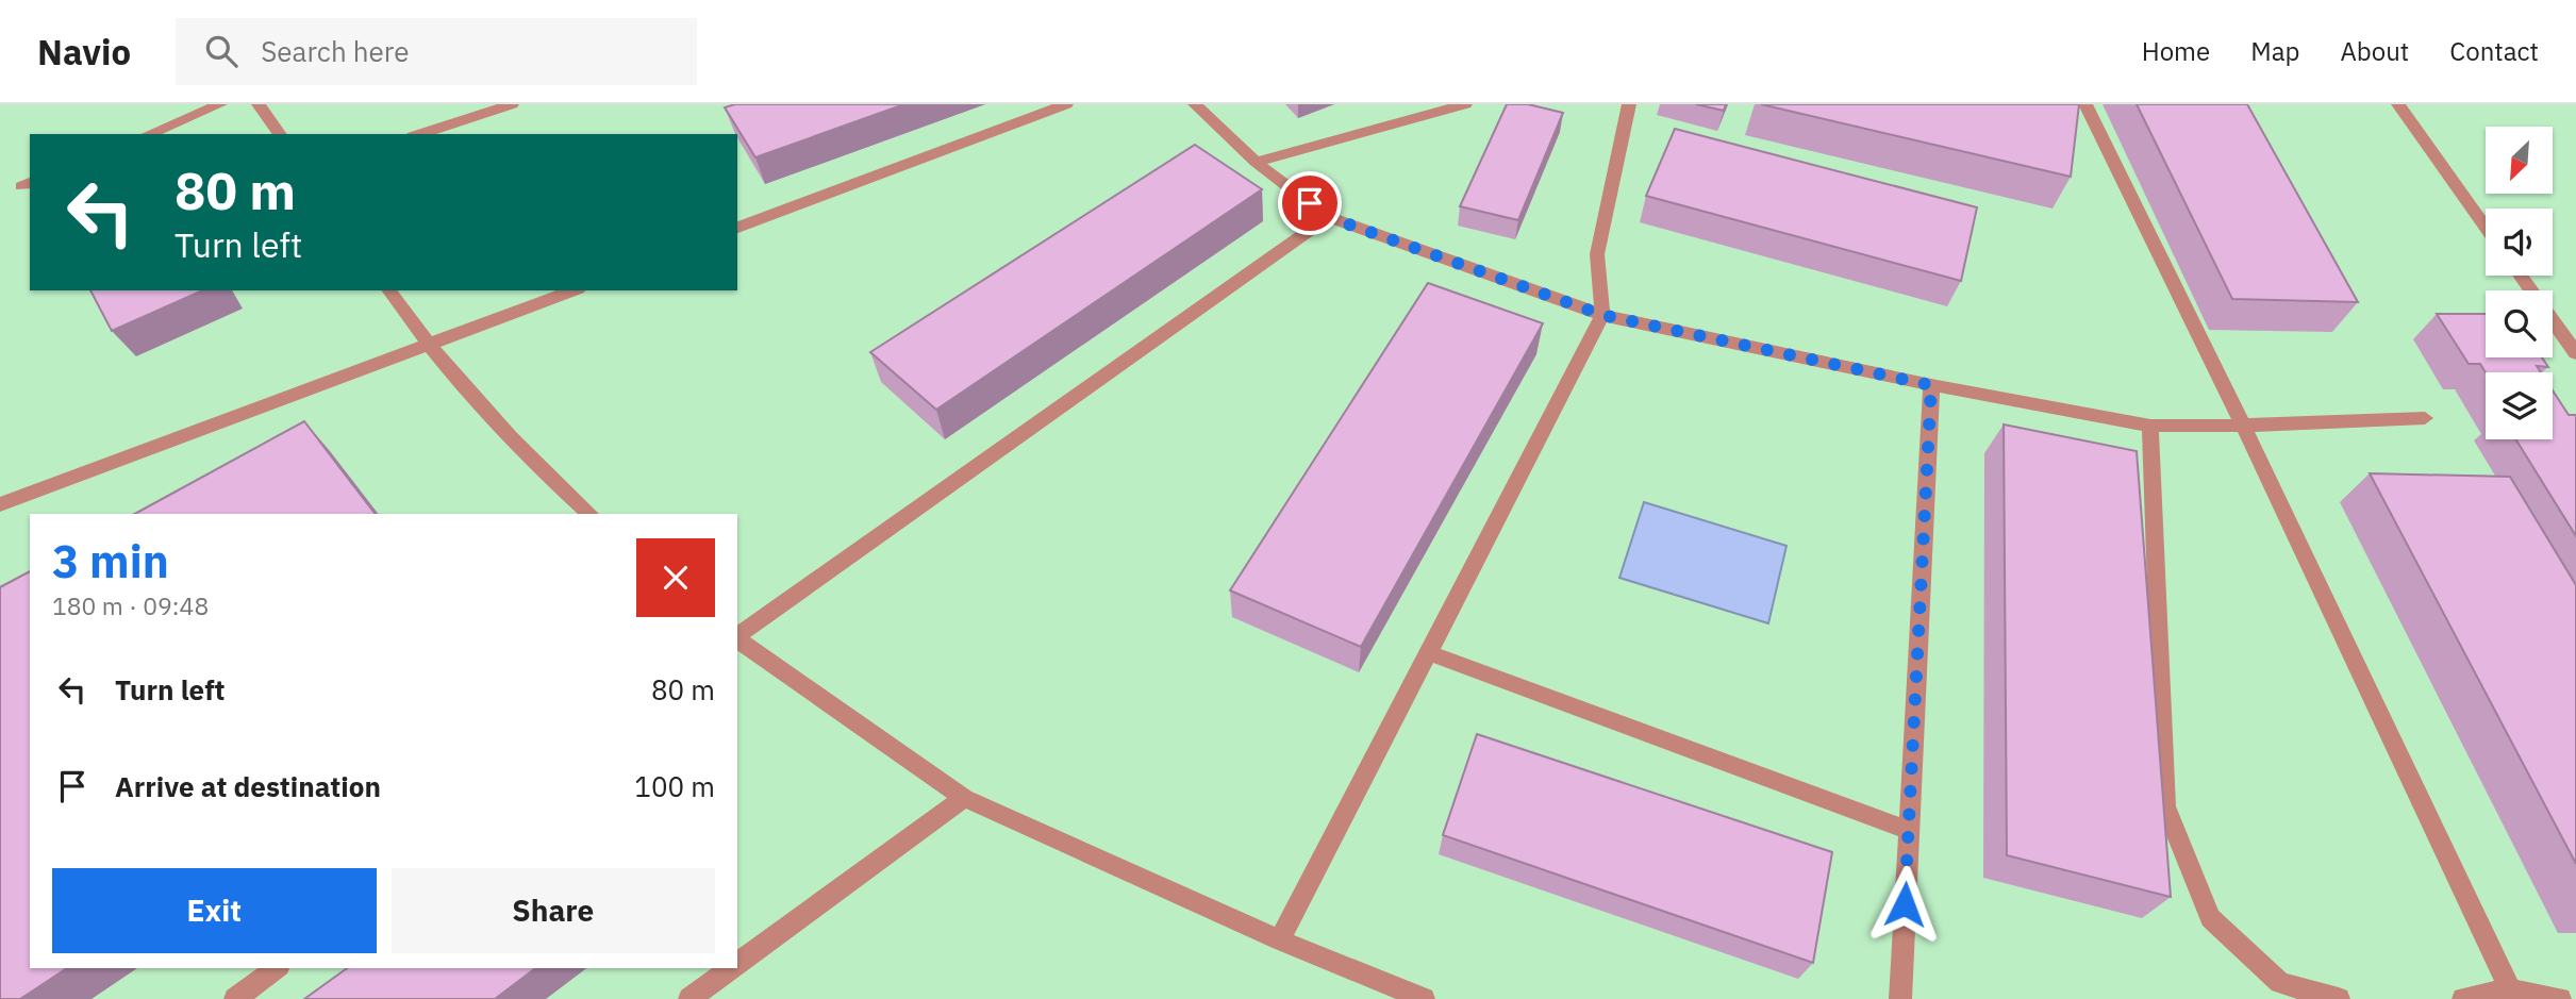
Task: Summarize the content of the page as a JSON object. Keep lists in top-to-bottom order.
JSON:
{
  "north": "bottom left",
  "page": {
    "header": "Navio",
    "search": "Search here",
    "nav": [
      "Home",
      "Map",
      "About",
      "Contact"
    ],
    "turn": ["80 m", "Turn left"],
    "heading": ["3 min", "180 m · 09:48"],
    "list": [
      {
        "name": "Turn left",
        "value": "80 m"
      },
      {
        "name": "Arrive at destination",
        "value": "100 m"
      }
    ],
    "buttons": ["Exit", "Share"]
  }
}
